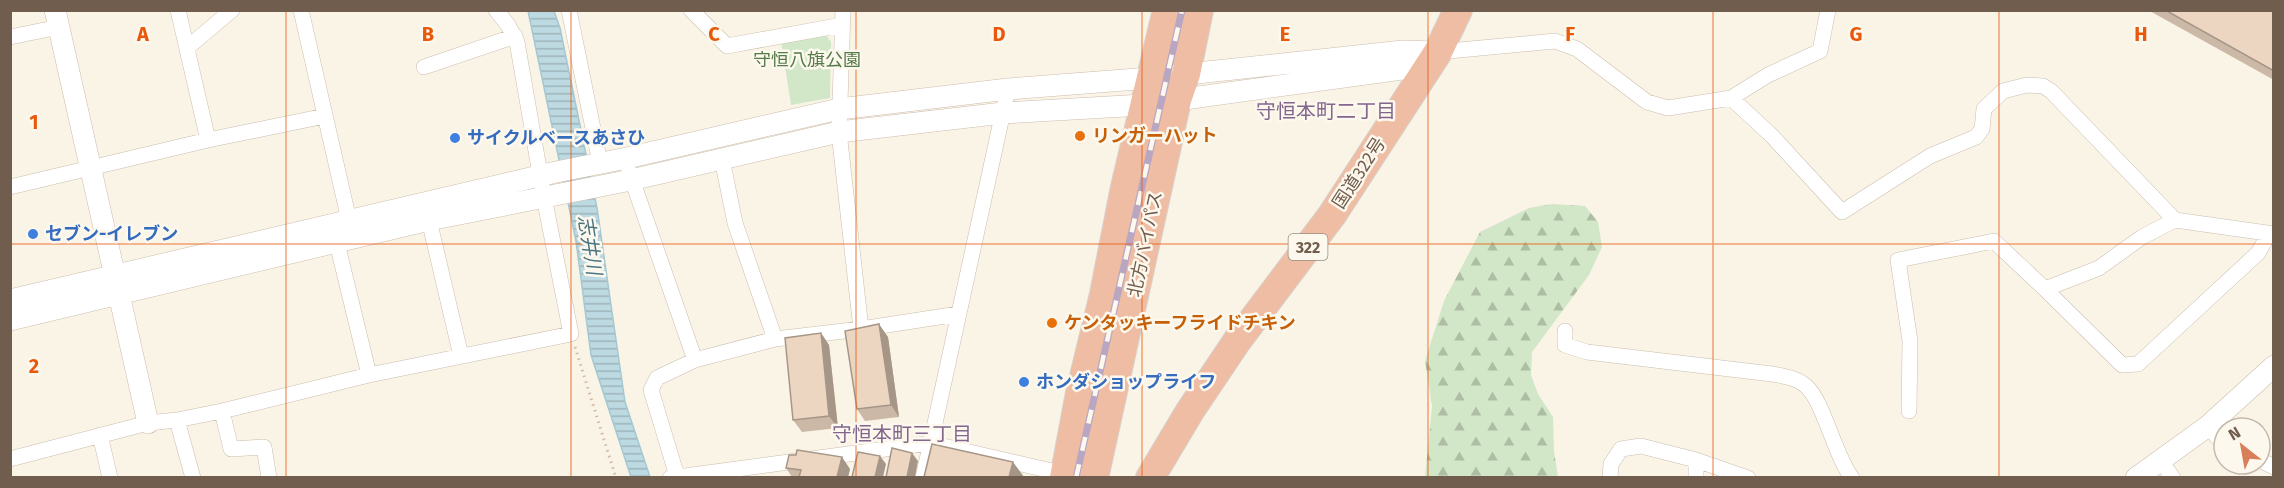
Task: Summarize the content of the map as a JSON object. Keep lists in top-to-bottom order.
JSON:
{
  "streets": {
    "highway": ["国道322号", "北方バイパス", "322"]
  },
  "districts": ["守恒本町二丁目", "守恒本町三丁目"],
  "water": ["志井川"],
  "parks": ["守恒八旗公園"],
  "places": [
    "リンガーハット",
    "サイクルベースあさひ",
    "セブン-イレブン",
    "ケンタッキーフライドチキン",
    "ホンダショップライフ"
  ],
  "north": "top left",
  "grid": {
    "columns": [
      "A",
      "B",
      "C",
      "D",
      "E",
      "F",
      "G",
      "H"
    ],
    "rows": ["1", "2"]
  }
}
